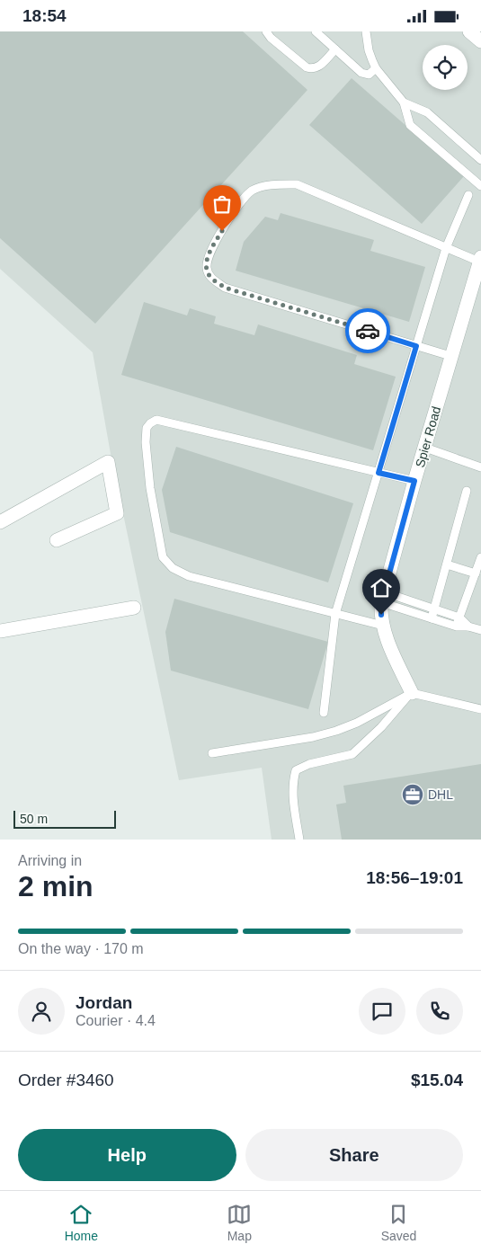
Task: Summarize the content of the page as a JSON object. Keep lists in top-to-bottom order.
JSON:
{
  "streets": {
    "street": ["Spier Road"]
  },
  "places": {
    "office": ["DHL"]
  },
  "scale_bar": "50 m",
  "page": {
    "status": "18:54",
    "scale": "50 m",
    "heading": ["2 min", "Arriving in", "18:56–19:01"],
    "panel": [
      "Jordan",
      "Courier · 4.4",
      "Order #3460",
      "$15.04"
    ],
    "bar": "On the way · 170 m",
    "buttons": ["Help", "Share"],
    "tabs": ["Home", "Map", "Saved"]
  }
}
